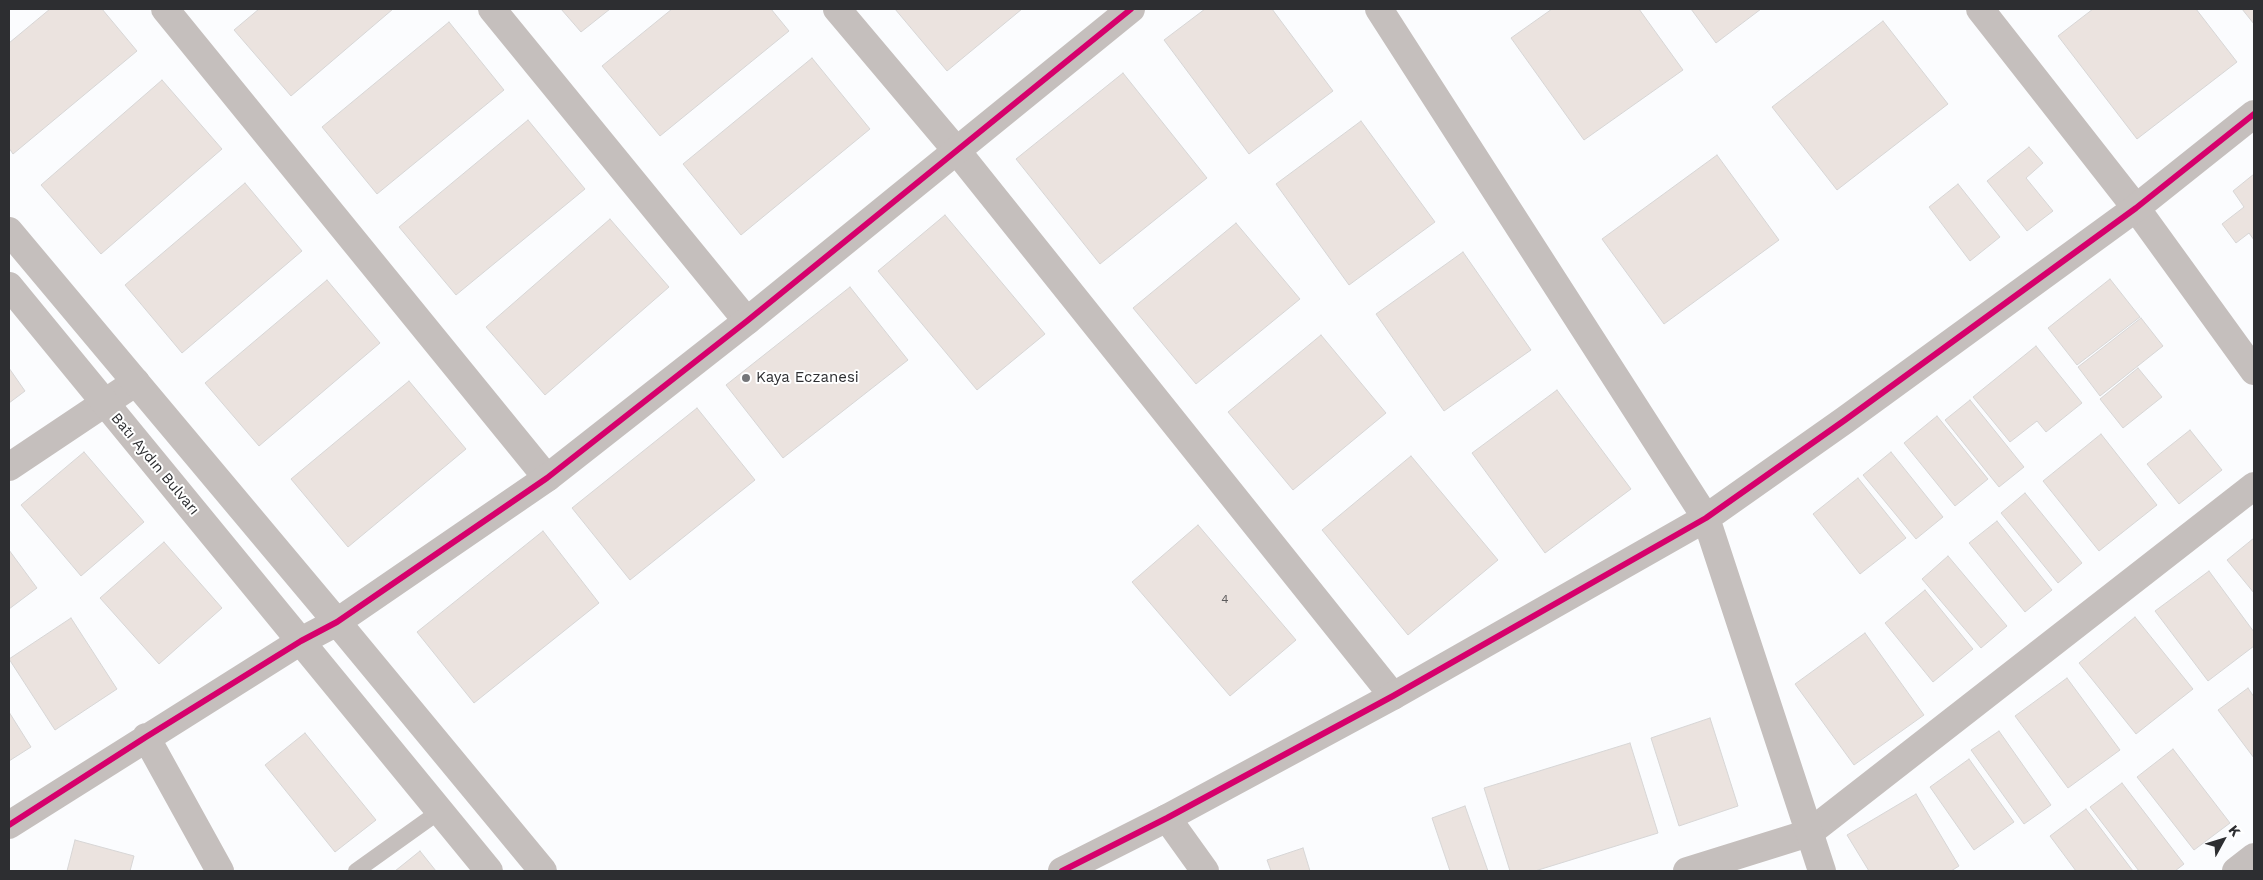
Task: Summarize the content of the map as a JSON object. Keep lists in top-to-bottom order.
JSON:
{
  "streets": {
    "street": ["Batı Aydın Bulvarı"]
  },
  "places": ["Kaya Eczanesi"],
  "house_numbers": ["4"],
  "north": "top right"
}
